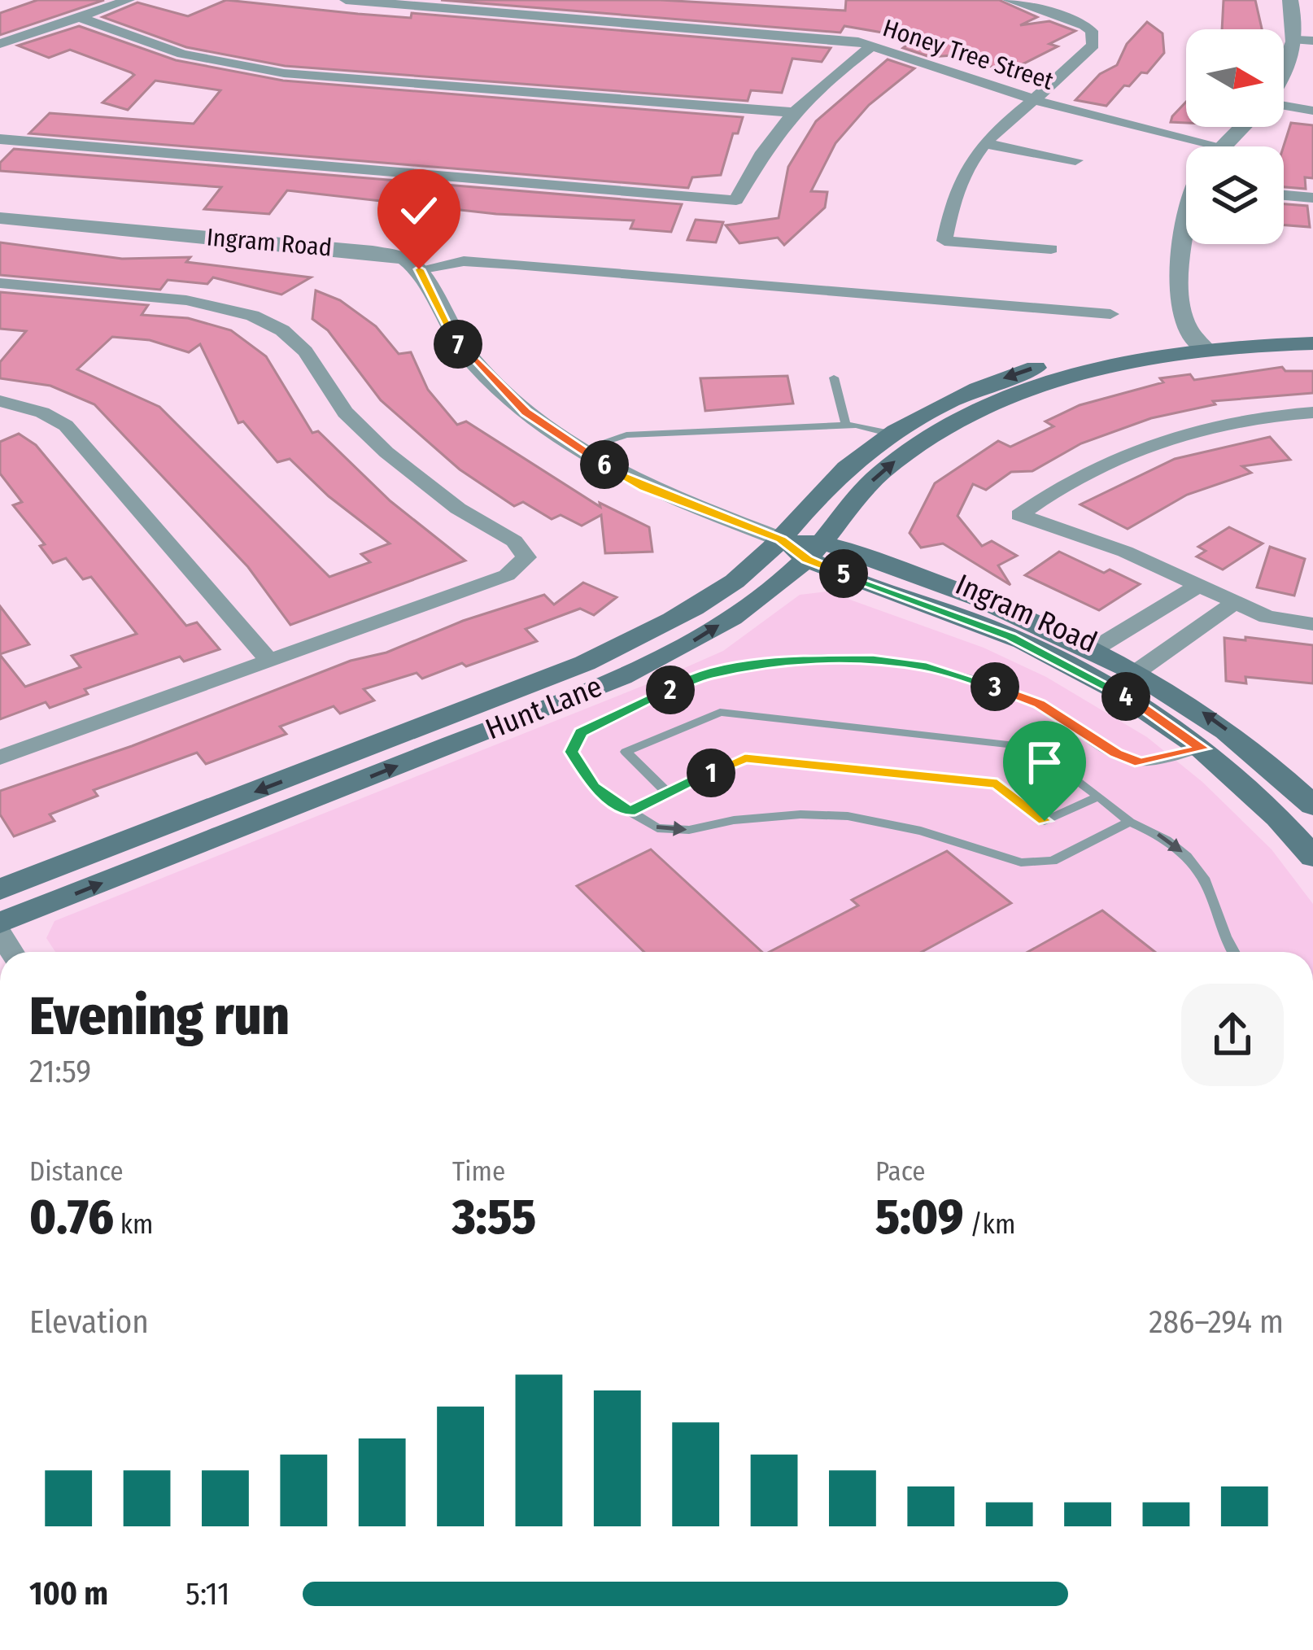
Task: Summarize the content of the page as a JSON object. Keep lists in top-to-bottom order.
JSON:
{
  "streets": {
    "main road": ["Ingram Road", "Hunt Lane"],
    "street": ["Honey Tree Street"]
  },
  "crossings": [
    ["Ingram Road", "Hunt Lane"]
  ],
  "north": "right",
  "page": {
    "pins": [
      "7",
      "6",
      "5",
      "3",
      "2",
      "4",
      "1"
    ],
    "heading": ["Evening run", "21:59"],
    "stats": [
      ["Distance", "0.76 km"],
      ["Time", "3:55"],
      ["Pace", "5:09 /km"]
    ],
    "chart": ["Elevation", "286–294 m"],
    "list": [
      {
        "name": "100 m",
        "note": "5:11"
      }
    ]
  }
}
